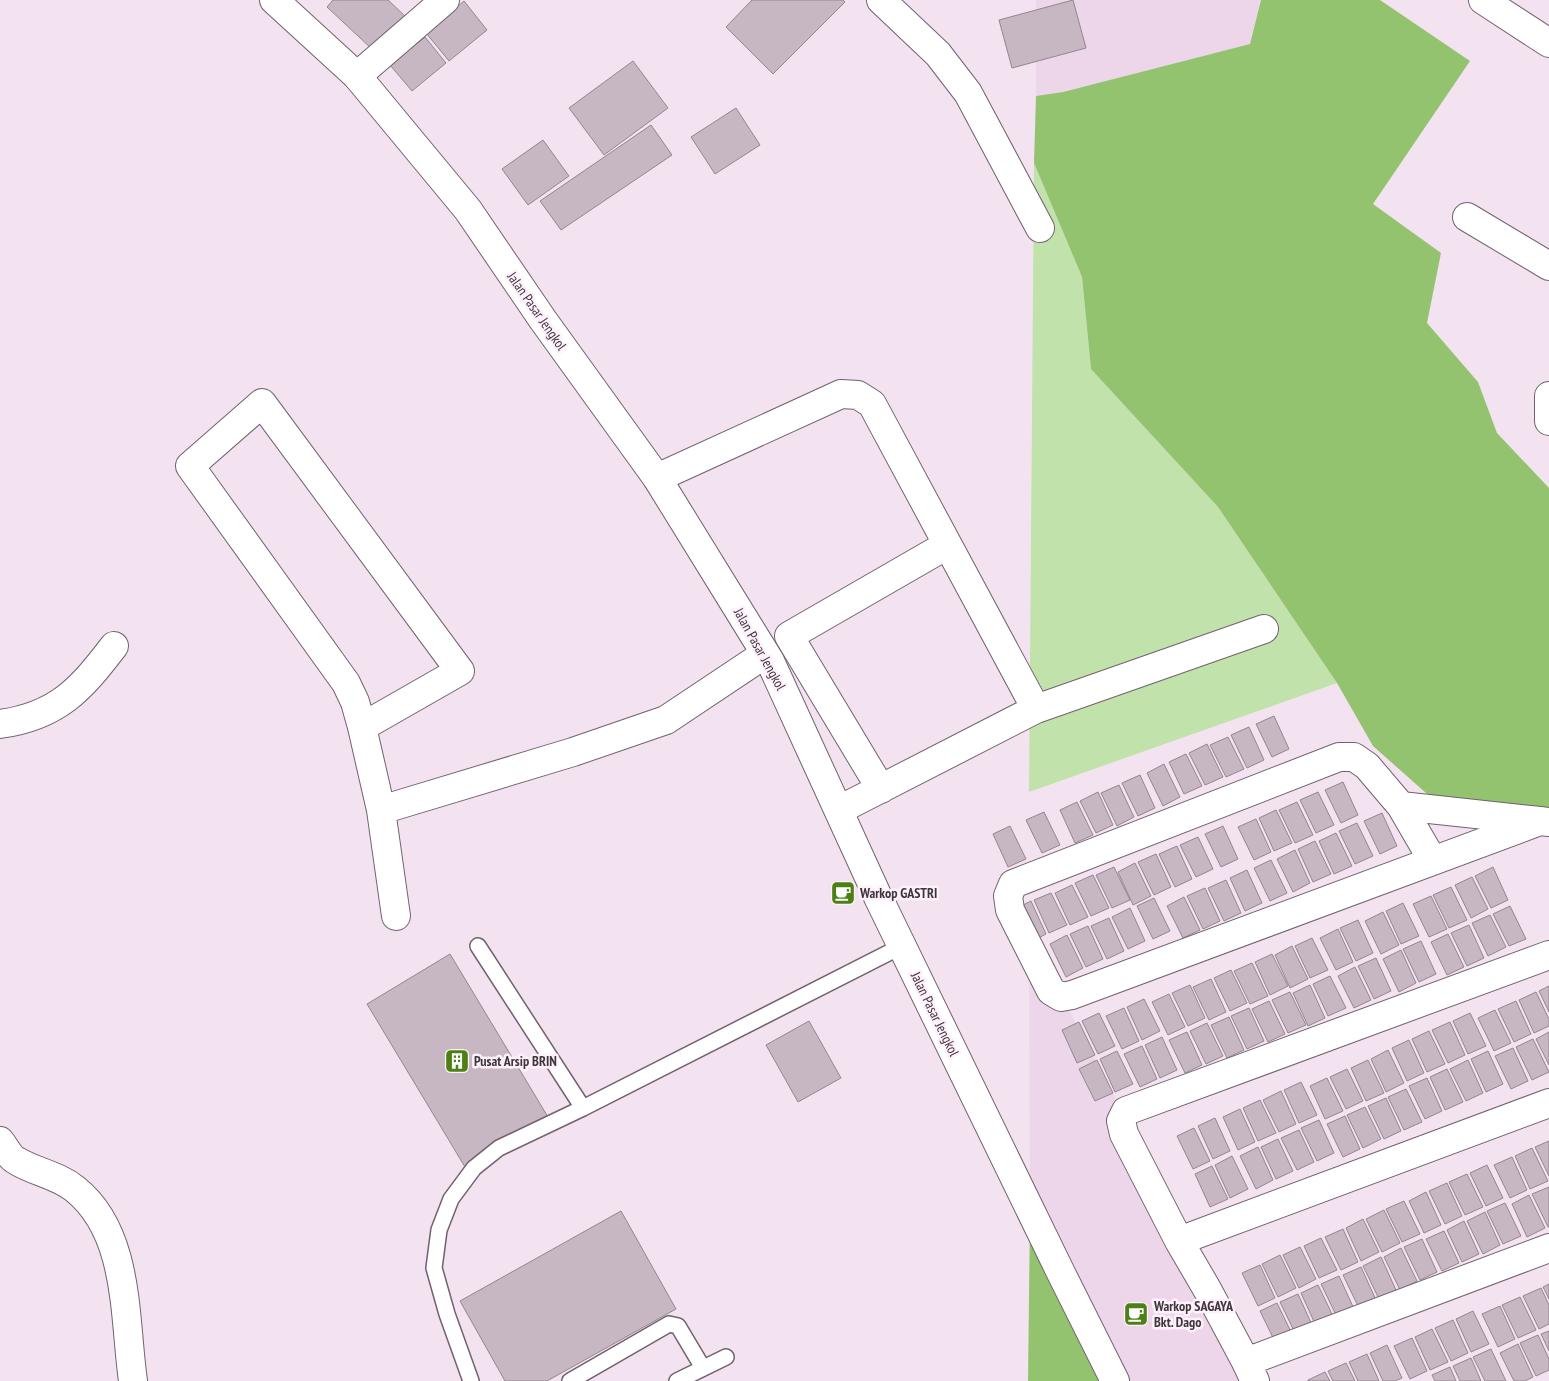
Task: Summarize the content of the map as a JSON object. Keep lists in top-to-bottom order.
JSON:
{
  "streets": {
    "street": ["Jalan Pasar Jengkol"]
  },
  "places": {
    "cafe": ["Warkop GASTRI", "Warkop SAGAYA Bkt. Dago"],
    "building": ["Pusat Arsip BRIN"]
  }
}
